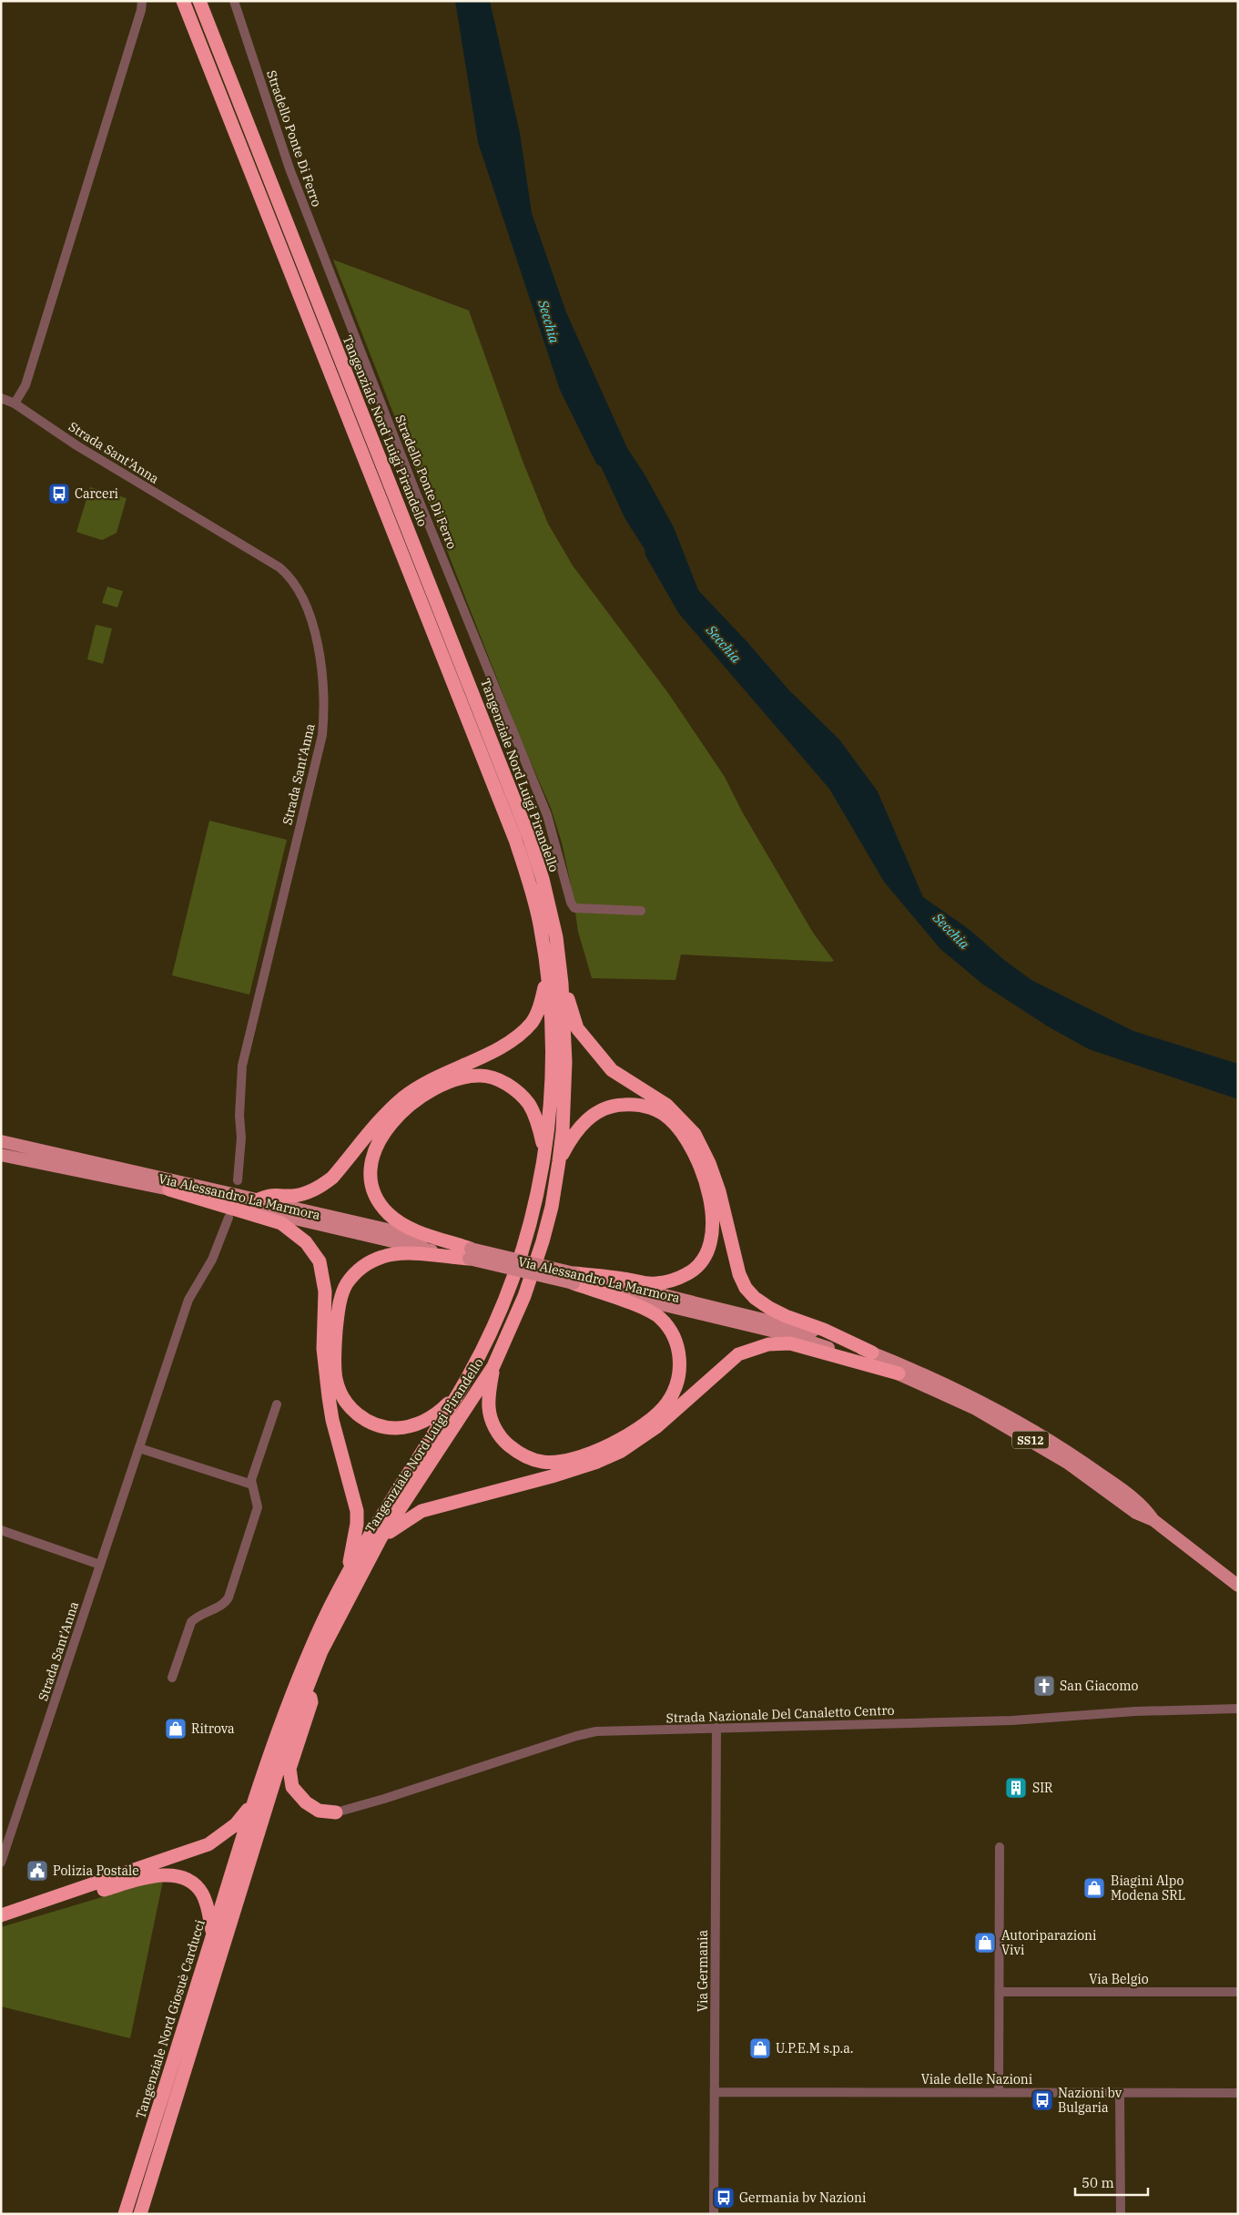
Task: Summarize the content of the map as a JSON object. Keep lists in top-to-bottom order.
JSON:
{
  "streets": {
    "highway": ["Tangenziale Nord Luigi Pirandello", "Tangenziale Nord Giosuè Carducci"],
    "main road": ["Via Alessandro La Marmora", "SS12"],
    "street": [
      "Stradello Ponte Di Ferro",
      "Strada Sant'Anna",
      "Strada Nazionale Del Canaletto Centro",
      "Via Germania",
      "Via Belgio",
      "Viale delle Nazioni"
    ]
  },
  "crossings": [
    ["Tangenziale Nord Luigi Pirandello", "Tangenziale Nord Giosuè Carducci"],
    ["Strada Nazionale Del Canaletto Centro", "Via Germania"],
    ["Via Germania", "Viale delle Nazioni"]
  ],
  "water": ["Secchia"],
  "places": {
    "bus stop": ["Carceri", "Nazioni bv Bulgaria", "Germania bv Nazioni"],
    "church": ["San Giacomo"],
    "shop": [
      "Ritrova",
      "Biagini Alpo Modena SRL",
      "Autoriparazioni Vivi",
      "U.P.E.M s.p.a."
    ],
    "building": ["SIR"],
    "public building": ["Polizia Postale"]
  },
  "scale_bar": "50 m"
}
